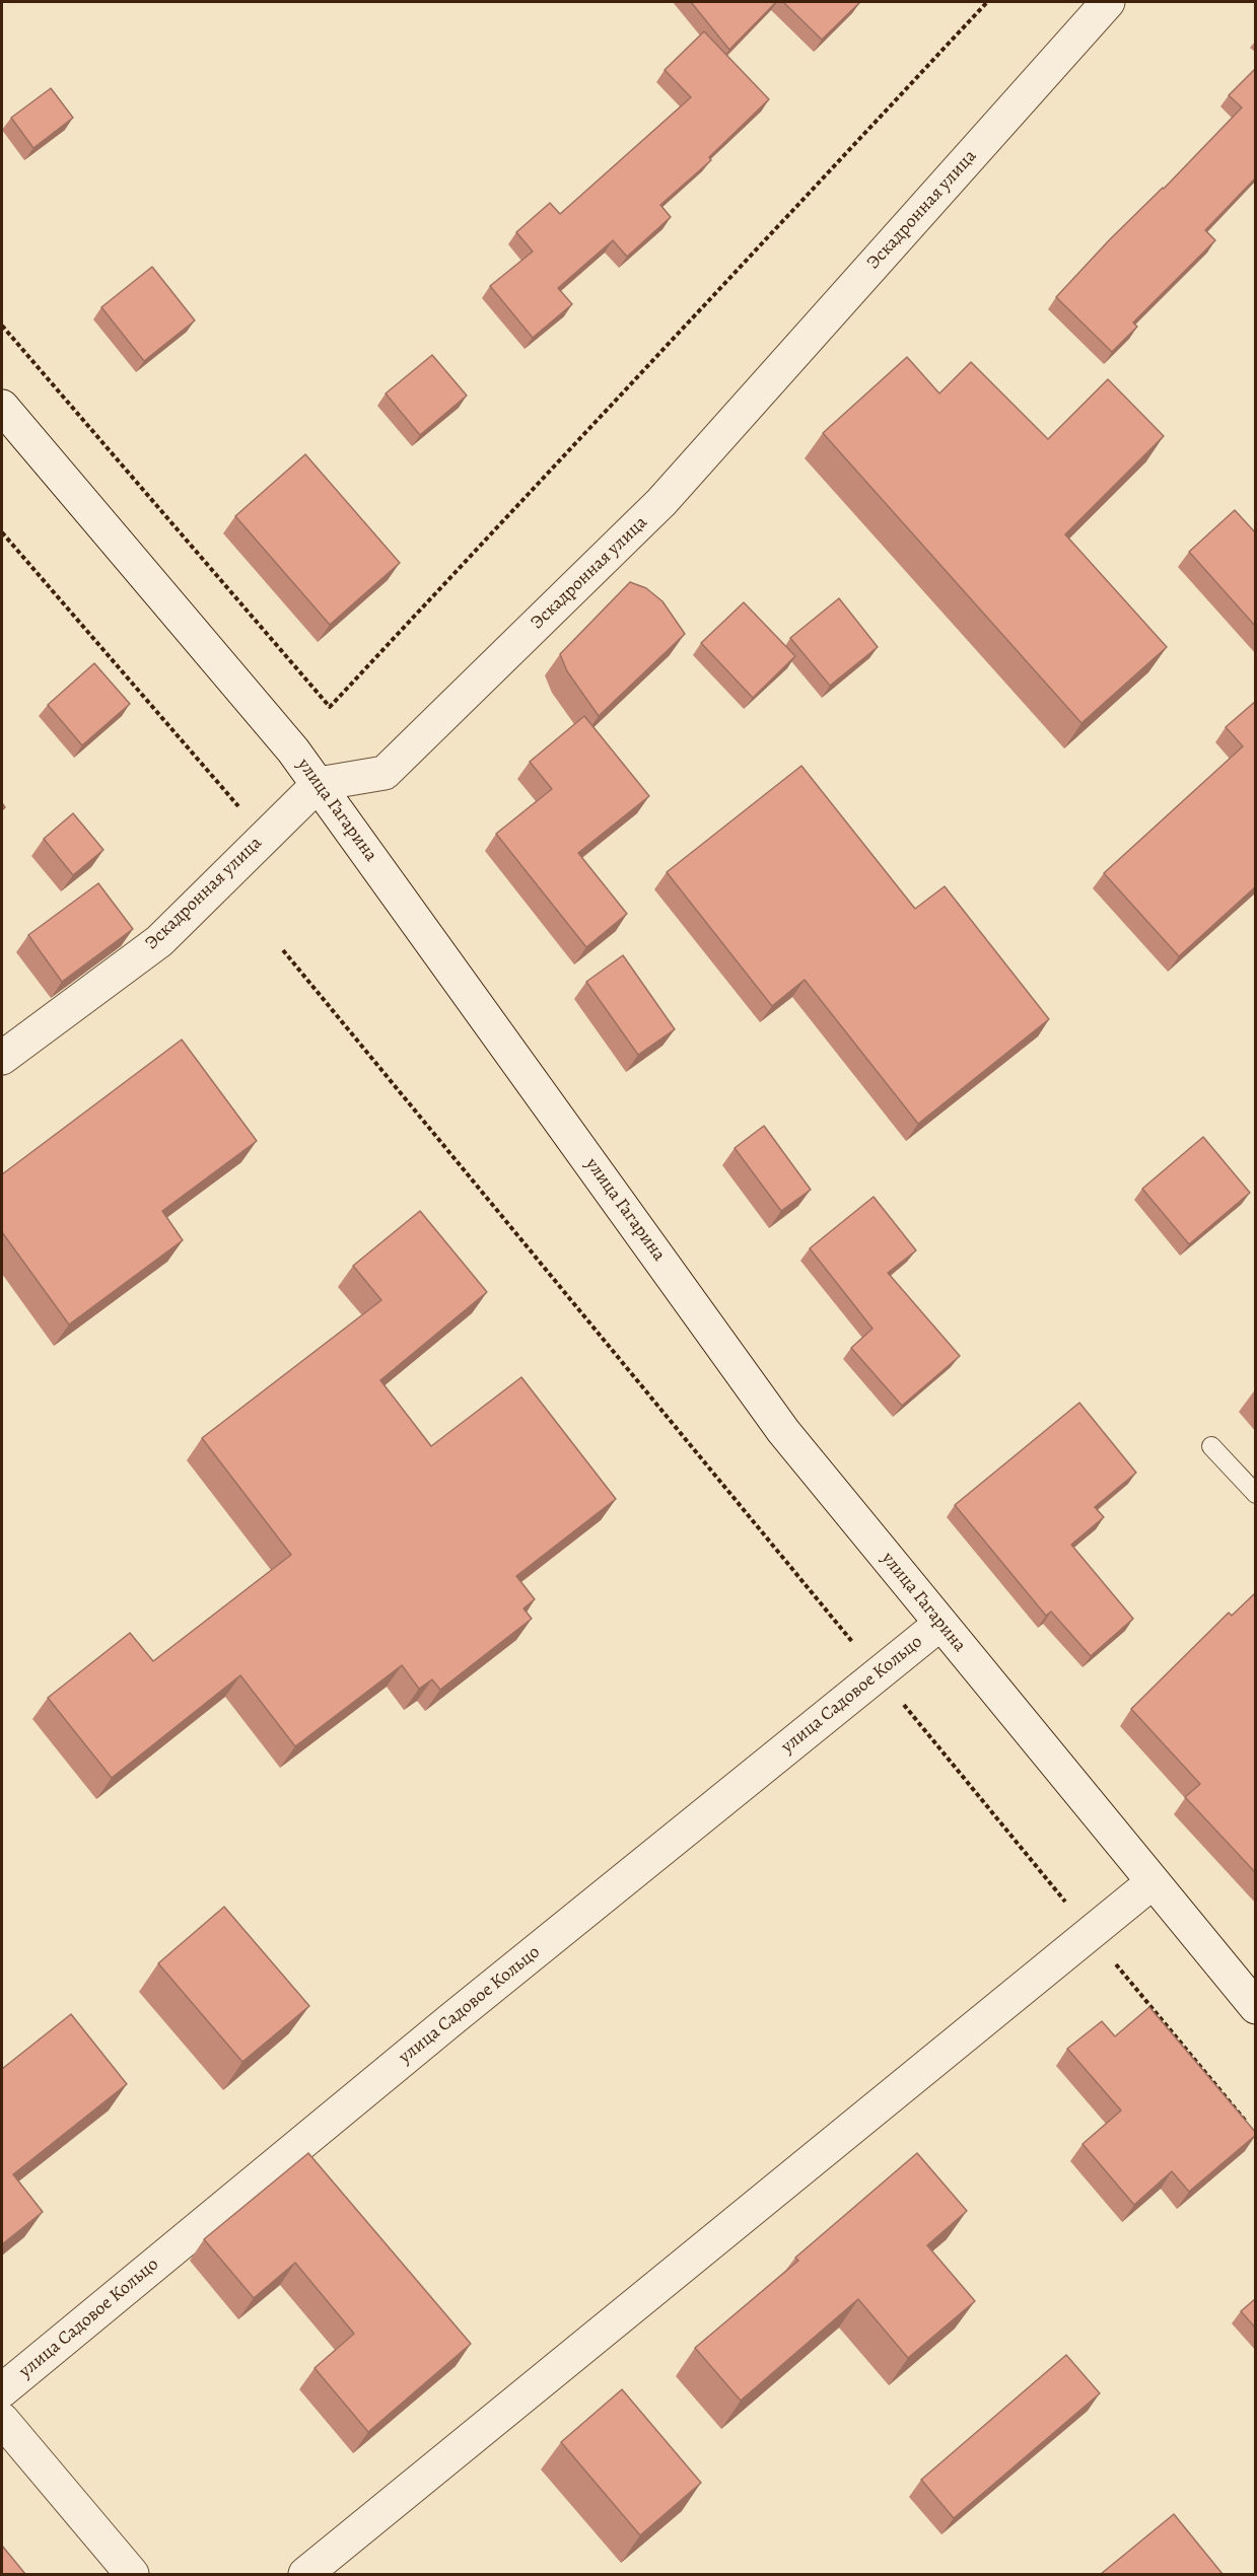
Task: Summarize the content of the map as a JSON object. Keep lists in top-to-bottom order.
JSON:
{
  "streets": {
    "street": ["Эскадронная улица", "улица Гагарина", "улица Садовое Кольцо"]
  },
  "crossings": [
    ["Эскадронная улица", "улица Гагарина"],
    ["улица Гагарина", "улица Садовое Кольцо"]
  ]
}
